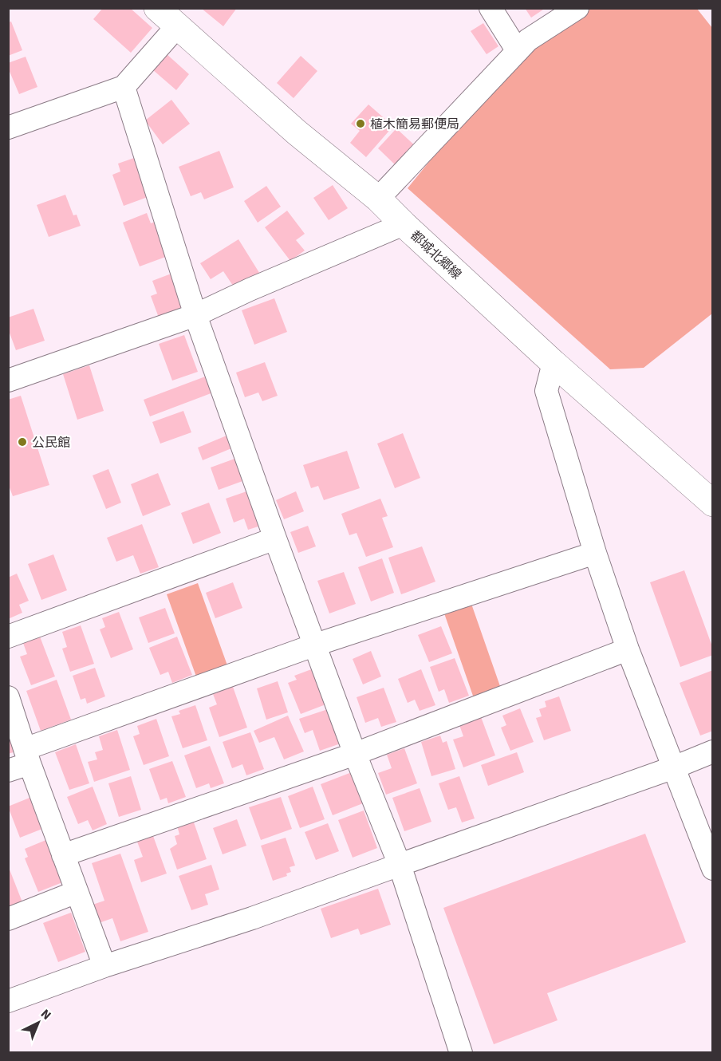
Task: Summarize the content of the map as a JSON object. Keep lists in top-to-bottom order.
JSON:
{
  "streets": {
    "main road": ["都城北郷線"]
  },
  "places": ["植木簡易郵便局", "公民館"],
  "north": "top right"
}
